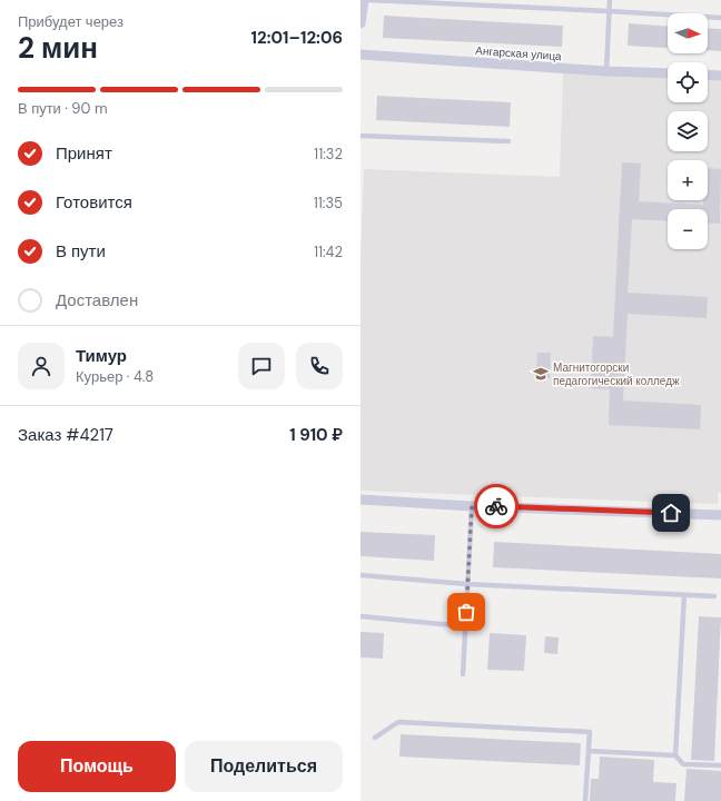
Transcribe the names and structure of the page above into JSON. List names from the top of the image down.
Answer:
{
  "streets": {
    "street": ["Ангарская улица"]
  },
  "places": {
    "school or university": ["Магнитогорски педагогический колледж"]
  },
  "north": "right",
  "page": {
    "heading": ["2 мин", "Прибудет через", "12:01–12:06"],
    "panel": [
      "Тимур",
      "Курьер · 4.8",
      "Заказ #4217",
      "1 910 ₽"
    ],
    "map_buttons": ["+", "−"],
    "bar": "В пути · 90 m",
    "list": [
      ["Принят", "11:32"],
      ["Готовится", "11:35"],
      ["В пути", "11:42"],
      "Доставлен"
    ],
    "buttons": ["Помощь", "Поделиться"]
  }
}
